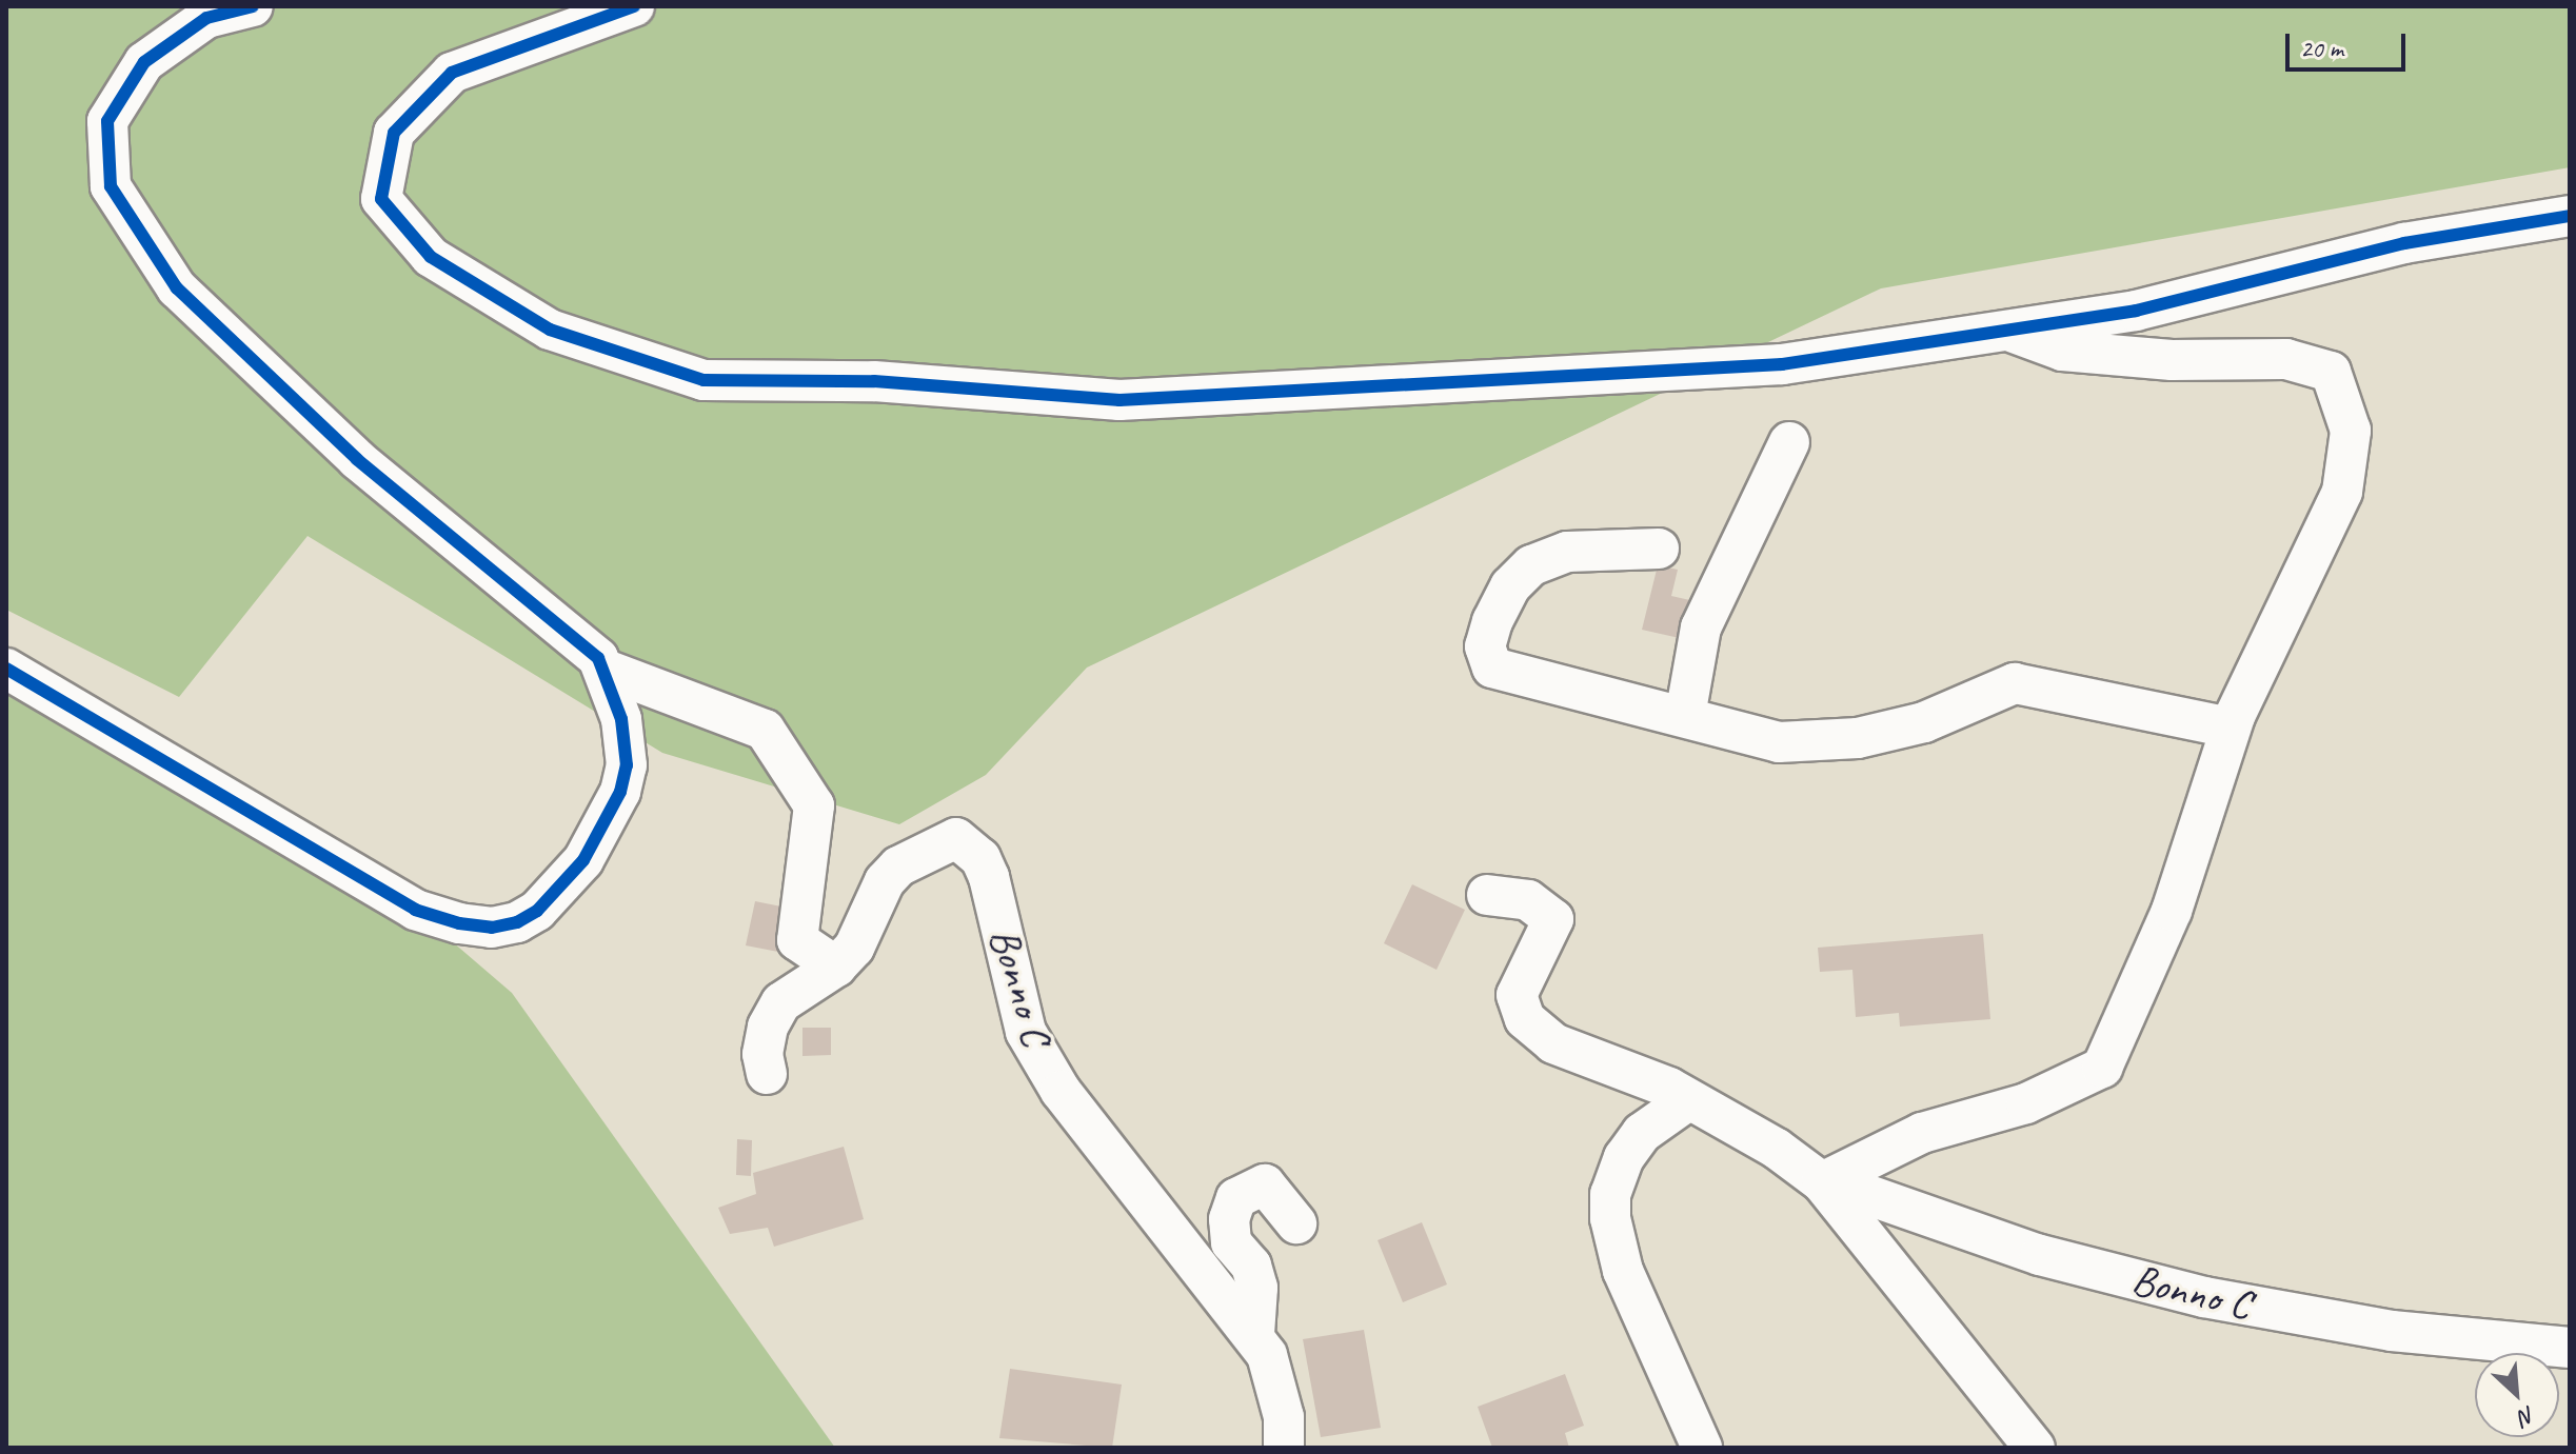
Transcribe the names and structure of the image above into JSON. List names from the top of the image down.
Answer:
{
  "streets": {
    "street": ["Bonno C"]
  },
  "scale_bar": "20 m",
  "north": "bottom right"
}
